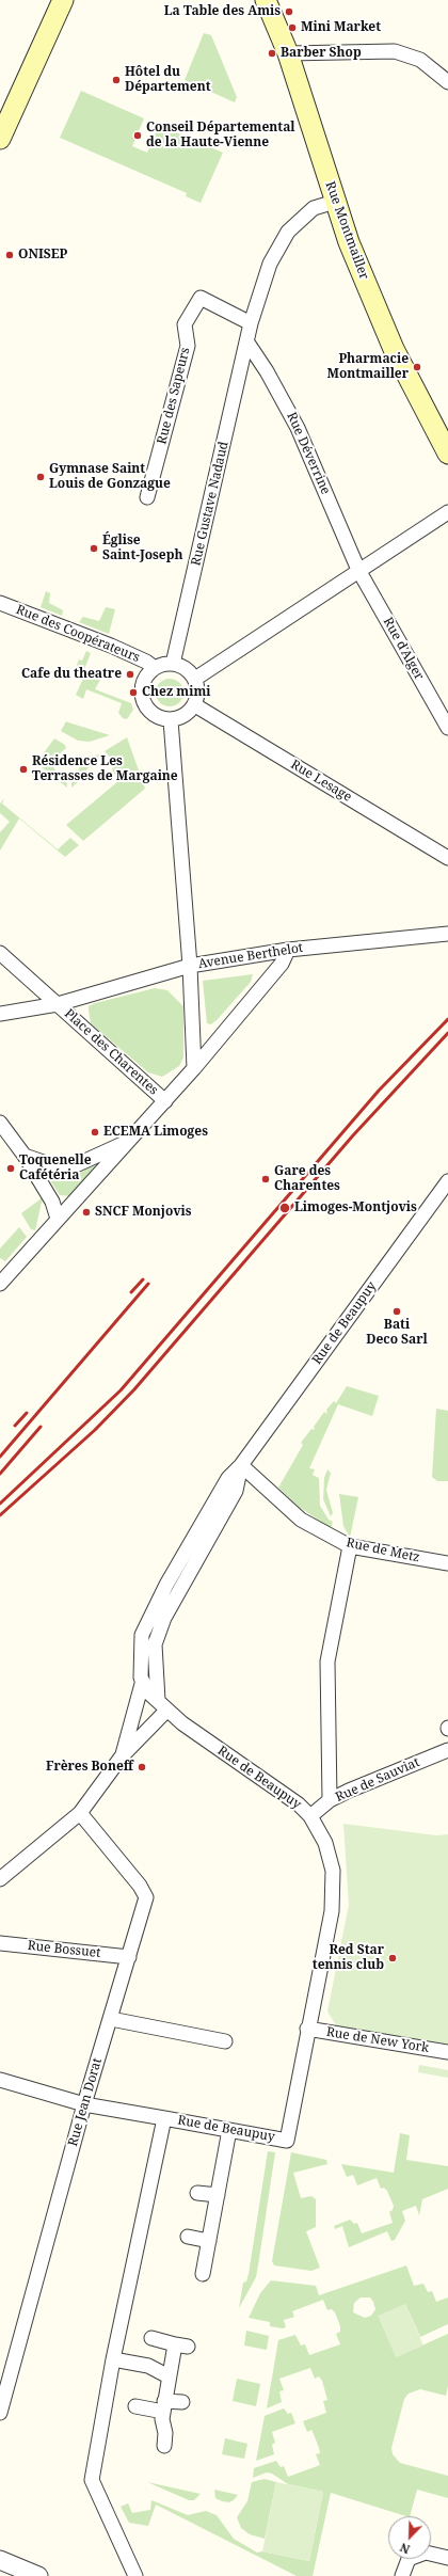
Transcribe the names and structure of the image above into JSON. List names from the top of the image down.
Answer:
{
  "streets": {
    "main road": ["Rue Montmailler"],
    "street": [
      "Rue des Sapeurs",
      "Rue Déverrine",
      "Rue Gustave Nadaud",
      "Rue des Coopérateurs",
      "Rue d'Alger",
      "Rue Lesage",
      "Avenue Berthelot",
      "Place des Charentes",
      "Rue de Beaupuy",
      "Rue de Metz",
      "Rue de Sauviat",
      "Rue Bossuet",
      "Rue de New York",
      "Rue Jean Dorat"
    ]
  },
  "crossings": [
    ["Rue Montmailler", "Rue Gustave Nadaud"],
    ["Rue des Sapeurs", "Rue Gustave Nadaud"],
    ["Rue Déverrine", "Rue Gustave Nadaud"],
    ["Rue Déverrine", "Rue d'Alger"],
    ["Rue Gustave Nadaud", "Rue des Coopérateurs"],
    ["Rue Gustave Nadaud", "Rue Lesage"],
    ["Rue des Coopérateurs", "Rue Lesage"],
    ["Avenue Berthelot", "Place des Charentes"],
    ["Rue de Beaupuy", "Rue de Metz"],
    ["Rue de Beaupuy", "Rue de Sauviat"],
    ["Rue de Beaupuy", "Rue de New York"],
    ["Rue Bossuet", "Rue Jean Dorat"]
  ],
  "places": [
    "La Table des Amis",
    "Mini Market",
    "Barber Shop",
    "Hôtel du Département",
    "Conseil Départemental de la Haute-Vienne",
    "ONISEP",
    "Pharmacie Montmailler",
    "Gymnase Saint Louis de Gonzague",
    "Église Saint-Joseph",
    "Cafe du theatre",
    "Chez mimi",
    "Résidence Les Terrasses de Margaine",
    "ECEMA Limoges",
    "Toquenelle Cafétéria",
    "Gare des Charentes",
    "Limoges-Montjovis",
    "SNCF Monjovis",
    "Bati Deco Sarl",
    "Frères Boneff",
    "Red Star tennis club"
  ],
  "north": "bottom left"
}
